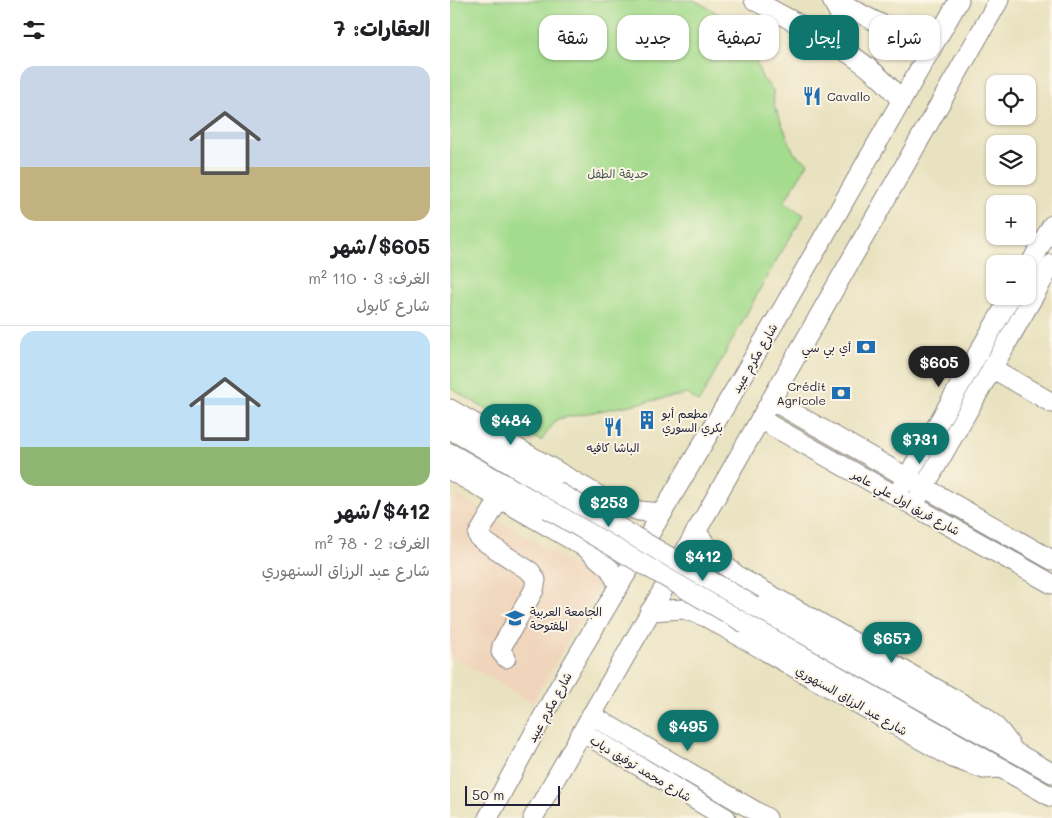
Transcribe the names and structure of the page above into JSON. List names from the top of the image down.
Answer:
{
  "streets": {
    "street": [
      "شارع مكرم عبيد",
      "شارع فريق اول علي عامر",
      "شارع عبد الرزاق السنهوري",
      "شارع محمد توفيق دياب"
    ]
  },
  "parks": ["حديقة الطفل"],
  "places": {
    "restaurant": ["Cavallo", "الباشا كافيه"],
    "bank": ["أي بي سي", "Crédit Agricole"],
    "building": ["مطعم أبو بكري السوري"],
    "school or university": ["الجامعة العربية المفتوحة"]
  },
  "scale_bar": "50 m",
  "page": {
    "heading": "العقارات: 7",
    "chip": [
      "شراء",
      "إيجار",
      "تصفية",
      "جديد",
      "شقة"
    ],
    "list": [
      {
        "name": "$605/شهر",
        "note": "الغرف: 3 · 110 m² · شارع كابول"
      },
      {
        "name": "$412/شهر",
        "note": "الغرف: 2 · 78 m² · شارع عبد الرزاق السنهوري"
      }
    ],
    "map_buttons": ["+", "−"],
    "price": [
      "$605",
      "$484",
      "$731",
      "$253",
      "$412",
      "$657",
      "$495"
    ],
    "scale": "50 m"
  }
}
